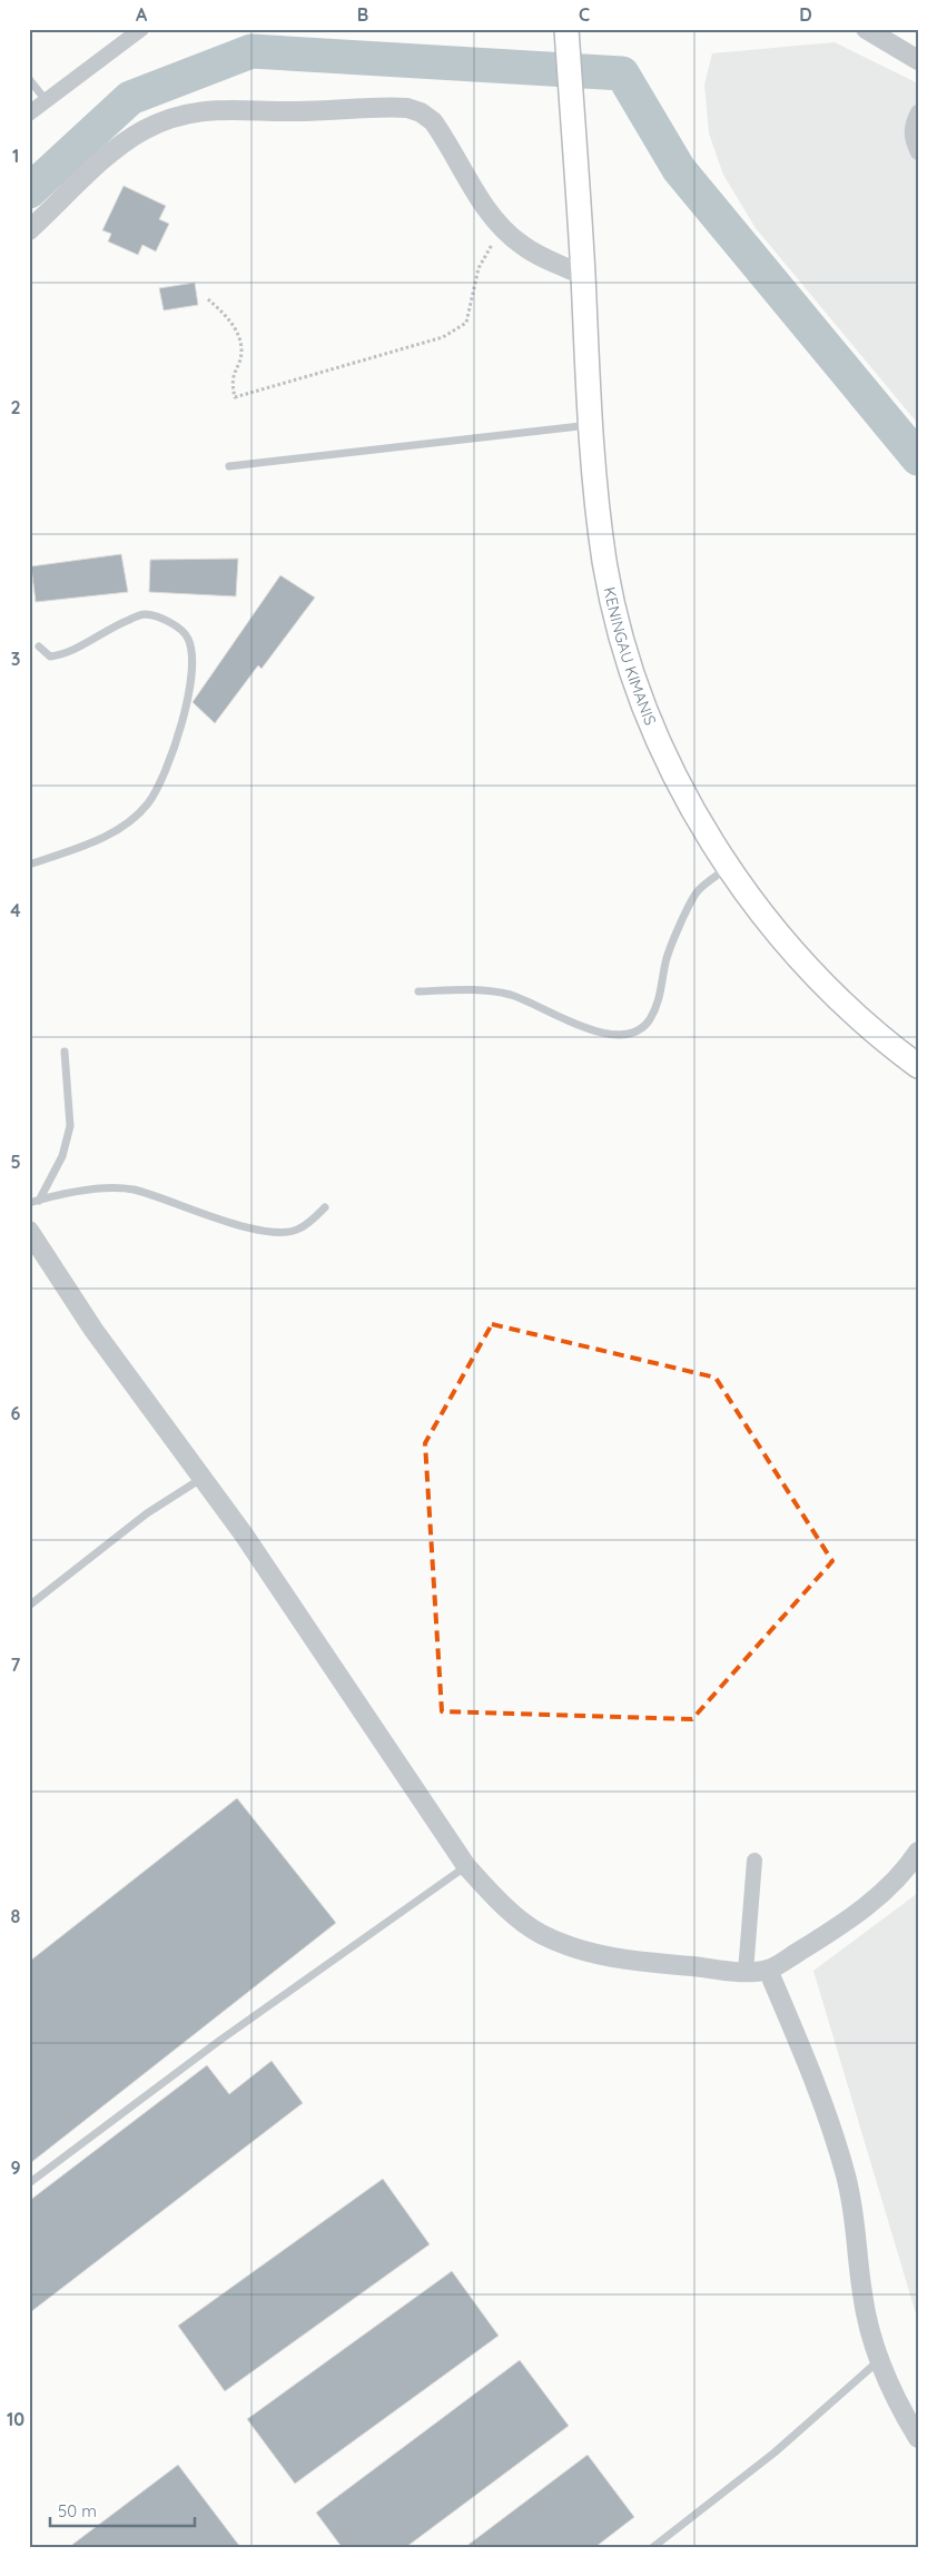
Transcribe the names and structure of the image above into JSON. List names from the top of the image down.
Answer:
{
  "streets": {
    "main road": ["KENINGAU KIMANIS"]
  },
  "scale_bar": "50 m",
  "grid": {
    "columns": [
      "A",
      "B",
      "C",
      "D"
    ],
    "rows": [
      "1",
      "2",
      "3",
      "4",
      "5",
      "6",
      "7",
      "8",
      "9",
      "10"
    ]
  }
}
